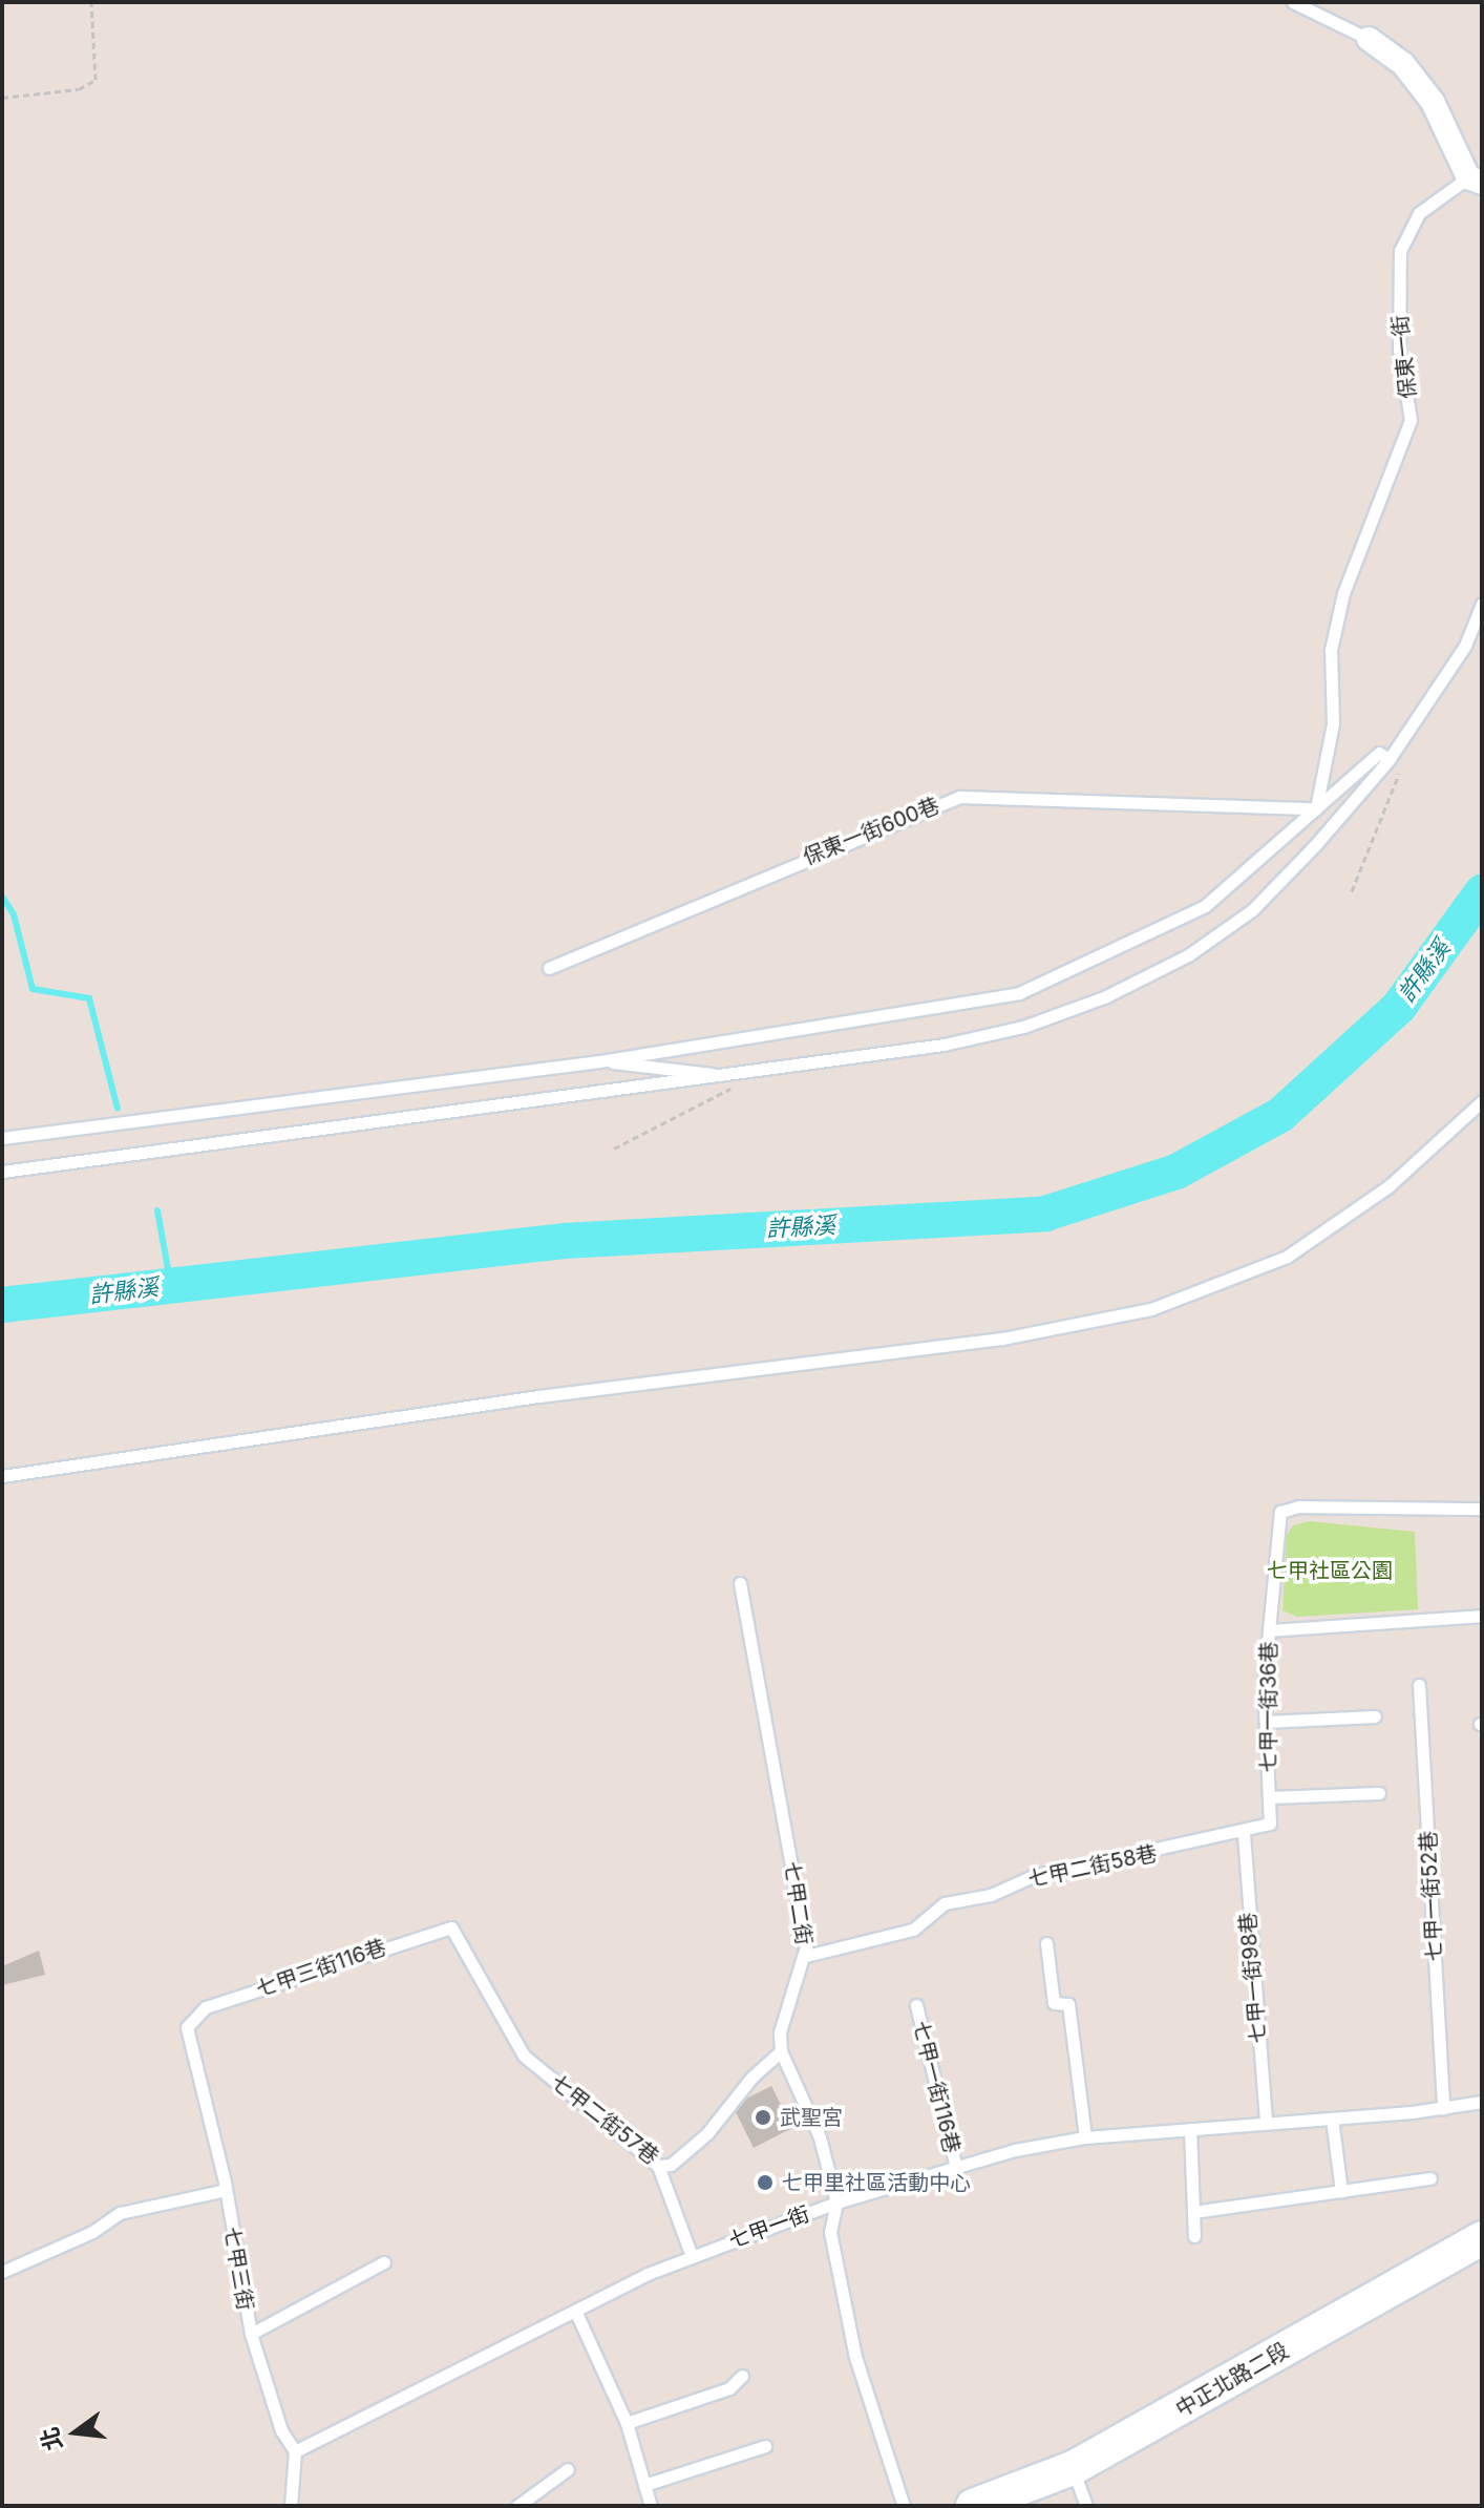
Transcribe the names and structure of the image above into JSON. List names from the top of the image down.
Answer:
{
  "streets": {
    "main road": ["中正北路二段"],
    "street": ["保東一街"],
    "lane": [
      "保東一街600巷",
      "七甲一街36巷",
      "七甲二街58巷",
      "七甲一街52巷",
      "七甲二街",
      "七甲三街116巷",
      "七甲一街98巷",
      "七甲一街116巷",
      "七甲二街57巷",
      "七甲一街",
      "七甲三街"
    ]
  },
  "crossings": [
    ["保東一街", "保東一街600巷"],
    ["七甲一街36巷", "七甲二街58巷"],
    ["七甲一街36巷", "七甲一街98巷"],
    ["七甲二街58巷", "七甲二街"],
    ["七甲二街58巷", "七甲一街98巷"],
    ["七甲一街52巷", "七甲一街"],
    ["七甲二街", "七甲二街57巷"],
    ["七甲三街116巷", "七甲二街57巷"],
    ["七甲三街116巷", "七甲三街"],
    ["七甲一街98巷", "七甲一街"],
    ["七甲一街116巷", "七甲一街"],
    ["七甲一街", "七甲三街"]
  ],
  "water": ["許縣溪"],
  "parks": ["七甲社區公園"],
  "places": ["武聖宮", "七甲里社區活動中心"],
  "north": "left"
}
